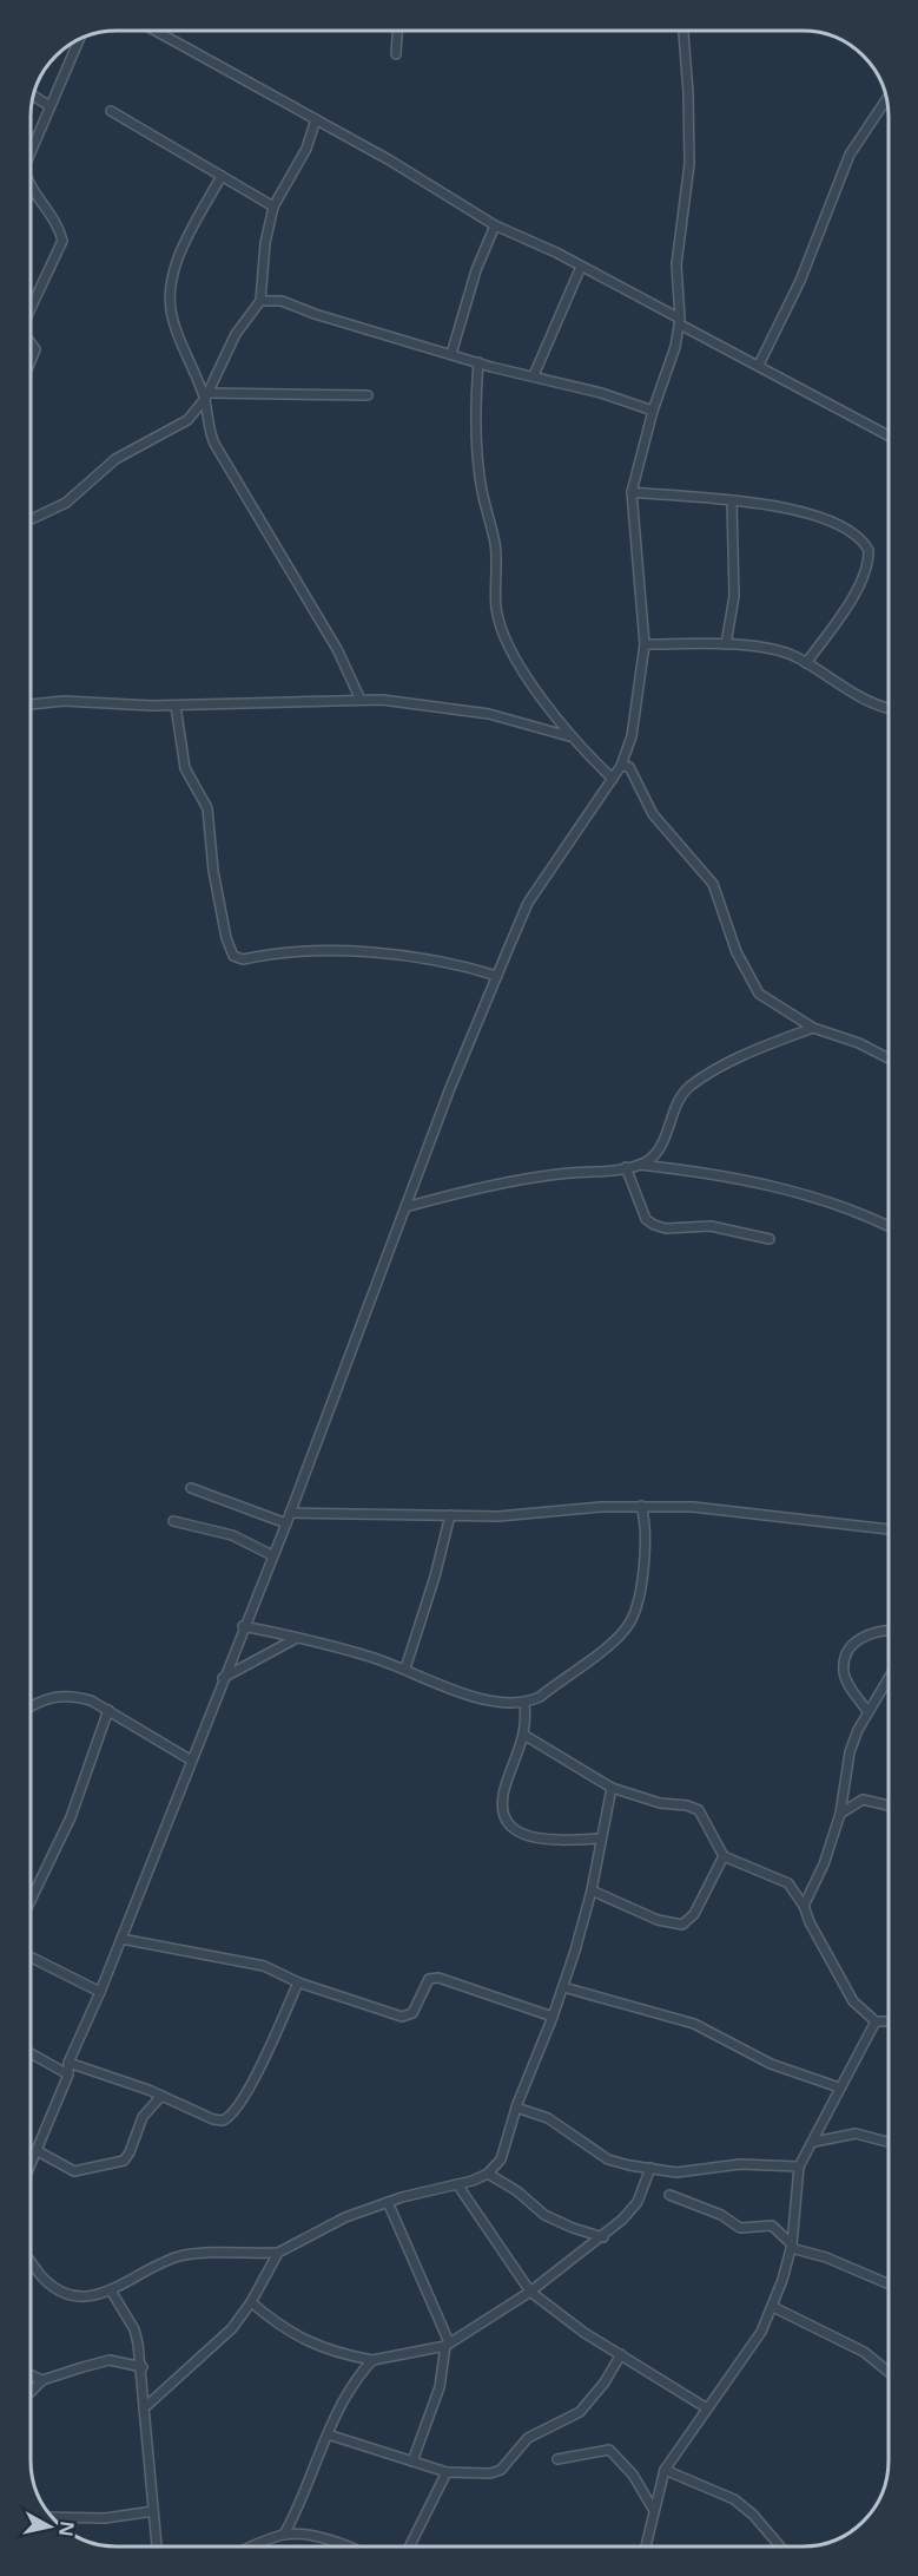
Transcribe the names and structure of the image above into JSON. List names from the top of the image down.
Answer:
{
  "north": "right"
}
